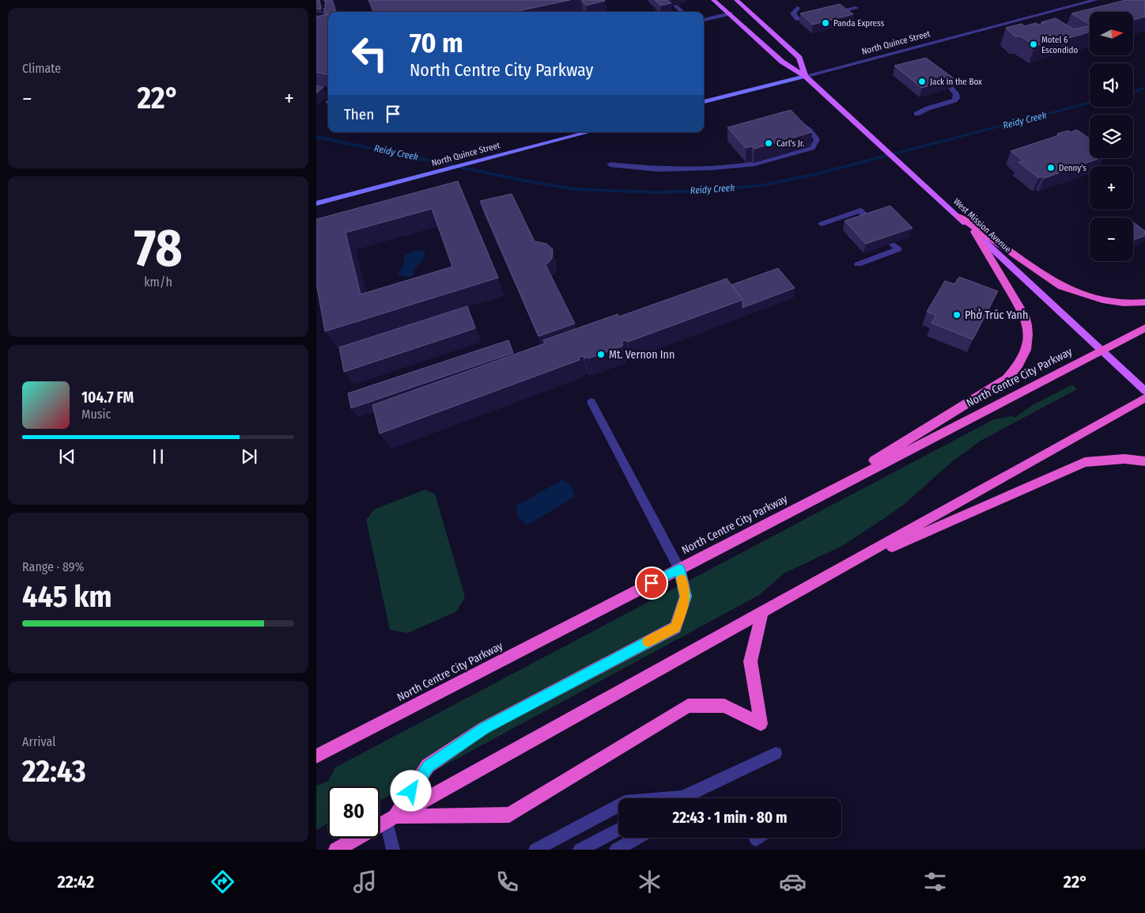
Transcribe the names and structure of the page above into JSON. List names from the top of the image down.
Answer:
{
  "streets": {
    "highway": ["North Centre City Parkway"],
    "main road": ["North Quince Street", "West Mission Avenue"]
  },
  "crossings": [
    ["North Quince Street", "West Mission Avenue"],
    ["West Mission Avenue", "North Centre City Parkway"]
  ],
  "water": ["Reidy Creek"],
  "places": [
    "Panda Express",
    "Motel 6 Escondido",
    "Jack in the Box",
    "Carl's Jr.",
    "Denny's",
    "Phở Trúc Yanh",
    "Mt. Vernon Inn"
  ],
  "north": "right",
  "page": {
    "tile": [
      "Climate",
      ["78", "km/h"],
      ["Range · 89%", "445 km"],
      ["Arrival", "22:43"]
    ],
    "map_buttons": ["+", "−"],
    "turn": ["70 m", "North Centre City Parkway"],
    "heat": ["−", "22°", "+"],
    "then": "Then",
    "song": ["104.7 FM", "Music"],
    "limit": "80",
    "trip": "22:43 · 1 min · 80 m",
    "tabs": ["22:42", "22°"]
  }
}
